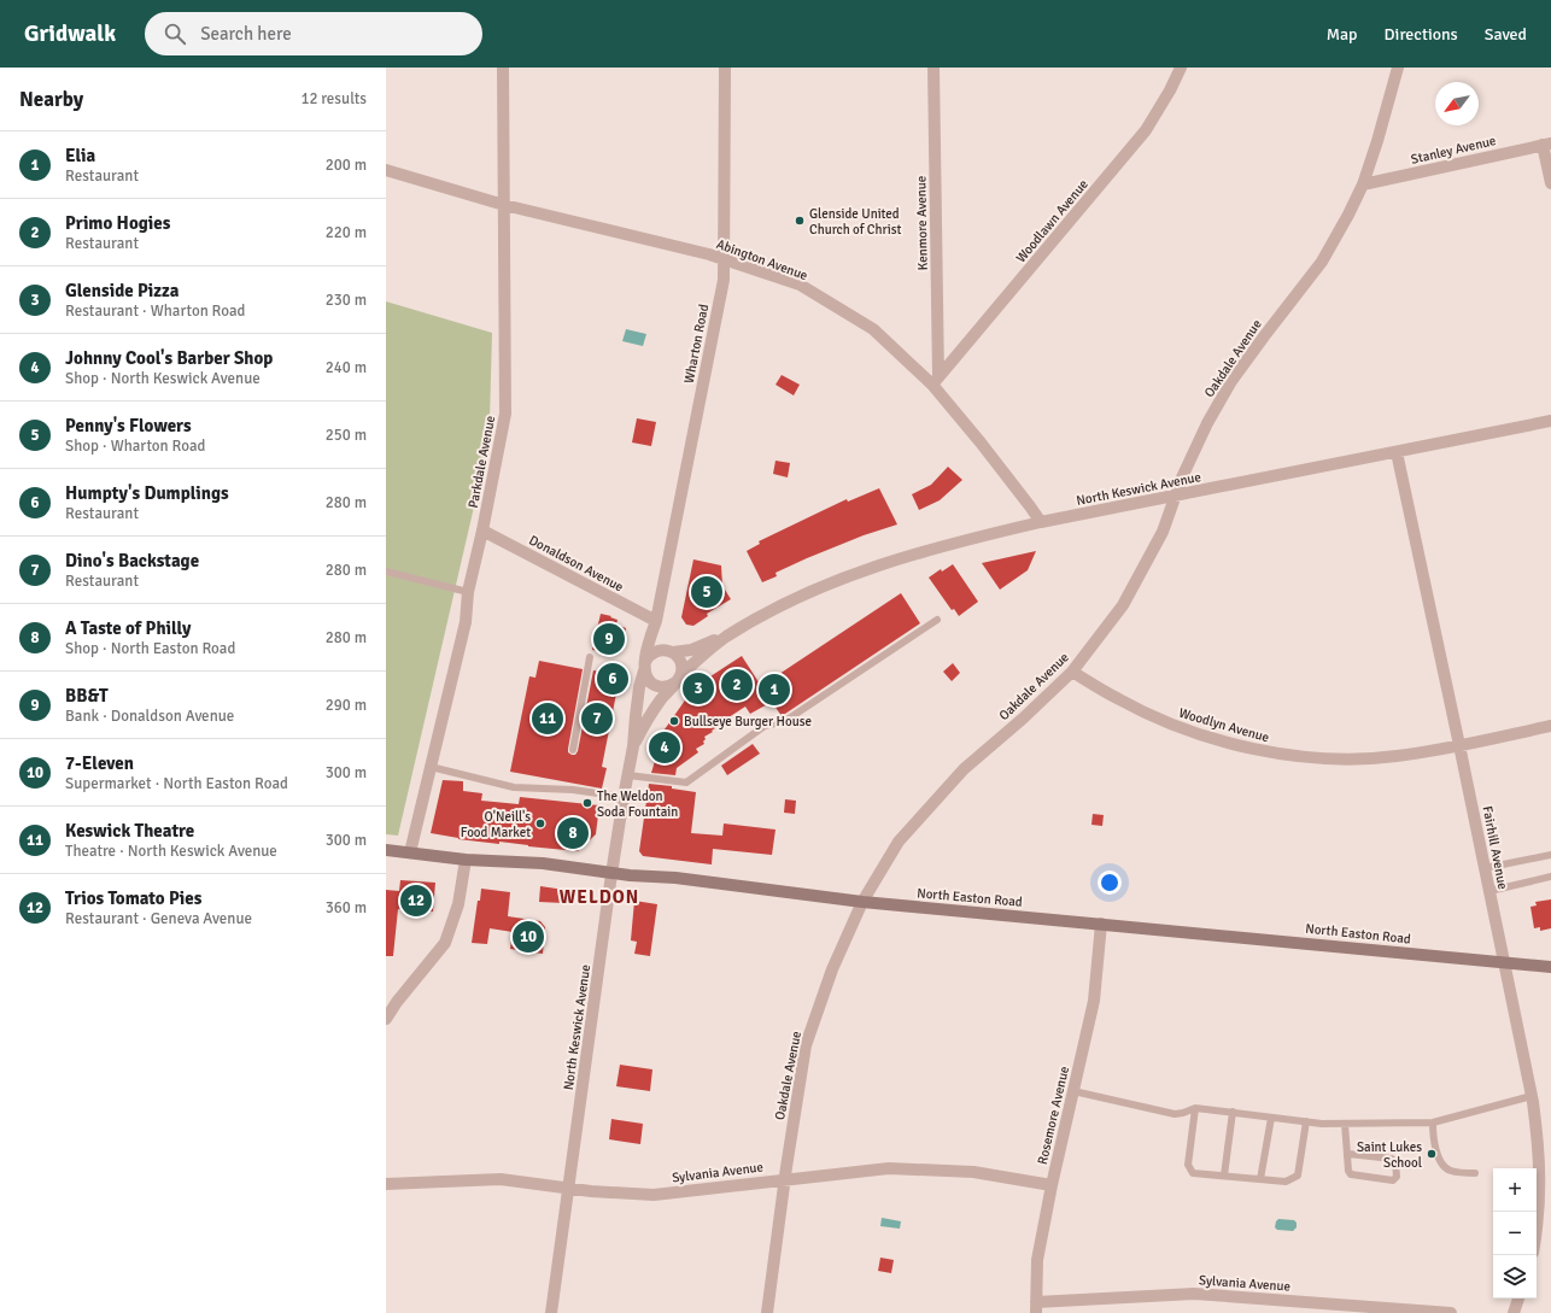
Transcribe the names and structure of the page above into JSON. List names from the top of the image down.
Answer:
{
  "streets": {
    "main road": ["North Easton Road"],
    "street": [
      "Stanley Avenue",
      "Woodlawn Avenue",
      "Kenmore Avenue",
      "Abington Avenue",
      "Wharton Road",
      "Oakdale Avenue",
      "Parkdale Avenue",
      "North Keswick Avenue",
      "Donaldson Avenue",
      "Woodlyn Avenue",
      "Fairhill Avenue",
      "Rosemore Avenue",
      "Sylvania Avenue"
    ]
  },
  "crossings": [
    ["Stanley Avenue", "Oakdale Avenue"],
    ["Woodlawn Avenue", "Kenmore Avenue"],
    ["Woodlawn Avenue", "Abington Avenue"],
    ["Kenmore Avenue", "Abington Avenue"],
    ["Abington Avenue", "Wharton Road"],
    ["Abington Avenue", "Parkdale Avenue"],
    ["Abington Avenue", "North Keswick Avenue"],
    ["Wharton Road", "North Keswick Avenue"],
    ["Wharton Road", "Donaldson Avenue"],
    ["Oakdale Avenue", "North Keswick Avenue"],
    ["Oakdale Avenue", "Woodlyn Avenue"],
    ["Oakdale Avenue", "North Easton Road"],
    ["Oakdale Avenue", "Sylvania Avenue"],
    ["Parkdale Avenue", "Donaldson Avenue"],
    ["Parkdale Avenue", "North Easton Road"],
    ["North Keswick Avenue", "Fairhill Avenue"],
    ["North Keswick Avenue", "North Easton Road"],
    ["North Keswick Avenue", "Sylvania Avenue"],
    ["Woodlyn Avenue", "Fairhill Avenue"],
    ["Fairhill Avenue", "North Easton Road"],
    ["North Easton Road", "Rosemore Avenue"],
    ["Rosemore Avenue", "Sylvania Avenue"]
  ],
  "districts": ["WELDON"],
  "places": [
    "Glenside United Church of Christ",
    "Bullseye Burger House",
    "The Weldon Soda Fountain",
    "O'Neill's Food Market",
    "Saint Lukes School"
  ],
  "north": "bottom left",
  "page": {
    "header": "Gridwalk",
    "search": "Search here",
    "nav": ["Map", "Directions", "Saved"],
    "heading": ["Nearby", "12 results"],
    "list": [
      {
        "mark": "1",
        "name": "Elia",
        "note": "Restaurant",
        "value": "200 m"
      },
      {
        "mark": "2",
        "name": "Primo Hogies",
        "note": "Restaurant",
        "value": "220 m"
      },
      {
        "mark": "3",
        "name": "Glenside Pizza",
        "note": "Restaurant · Wharton Road",
        "value": "230 m"
      },
      {
        "mark": "4",
        "name": "Johnny Cool's Barber Shop",
        "note": "Shop · North Keswick Avenue",
        "value": "240 m"
      },
      {
        "mark": "5",
        "name": "Penny's Flowers",
        "note": "Shop · Wharton Road",
        "value": "250 m"
      },
      {
        "mark": "6",
        "name": "Humpty's Dumplings",
        "note": "Restaurant",
        "value": "280 m"
      },
      {
        "mark": "7",
        "name": "Dino's Backstage",
        "note": "Restaurant",
        "value": "280 m"
      },
      {
        "mark": "8",
        "name": "A Taste of Philly",
        "note": "Shop · North Easton Road",
        "value": "280 m"
      },
      {
        "mark": "9",
        "name": "BB&T",
        "note": "Bank · Donaldson Avenue",
        "value": "290 m"
      },
      {
        "mark": "10",
        "name": "7-Eleven",
        "note": "Supermarket · North Easton Road",
        "value": "300 m"
      },
      {
        "mark": "11",
        "name": "Keswick Theatre",
        "note": "Theatre · North Keswick Avenue",
        "value": "300 m"
      },
      {
        "mark": "12",
        "name": "Trios Tomato Pies",
        "note": "Restaurant · Geneva Avenue",
        "value": "360 m"
      }
    ],
    "pins": [
      "5",
      "9",
      "6",
      "2",
      "3",
      "1",
      "7",
      "11",
      "4",
      "8",
      "12",
      "10"
    ],
    "map_buttons": ["+", "−"]
  }
}
